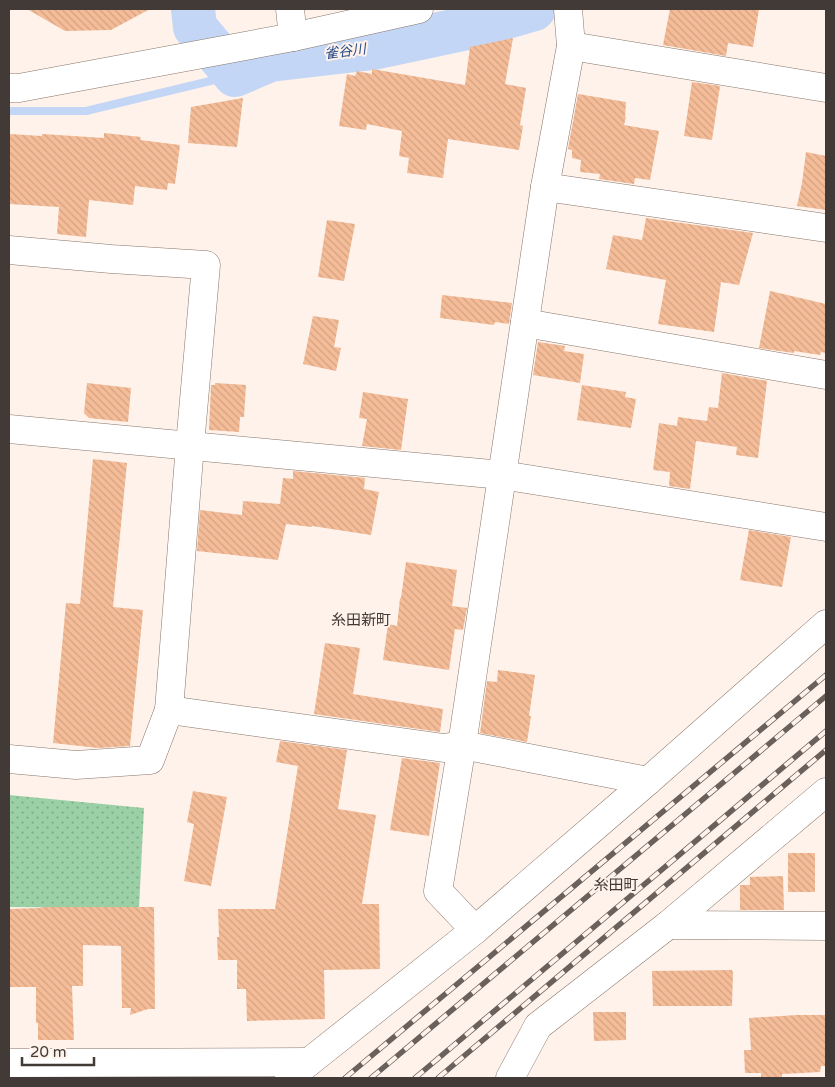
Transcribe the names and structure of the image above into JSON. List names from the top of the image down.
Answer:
{
  "districts": ["糸田新町", "糸田町"],
  "water": ["雀谷川"],
  "scale_bar": "20 m"
}
